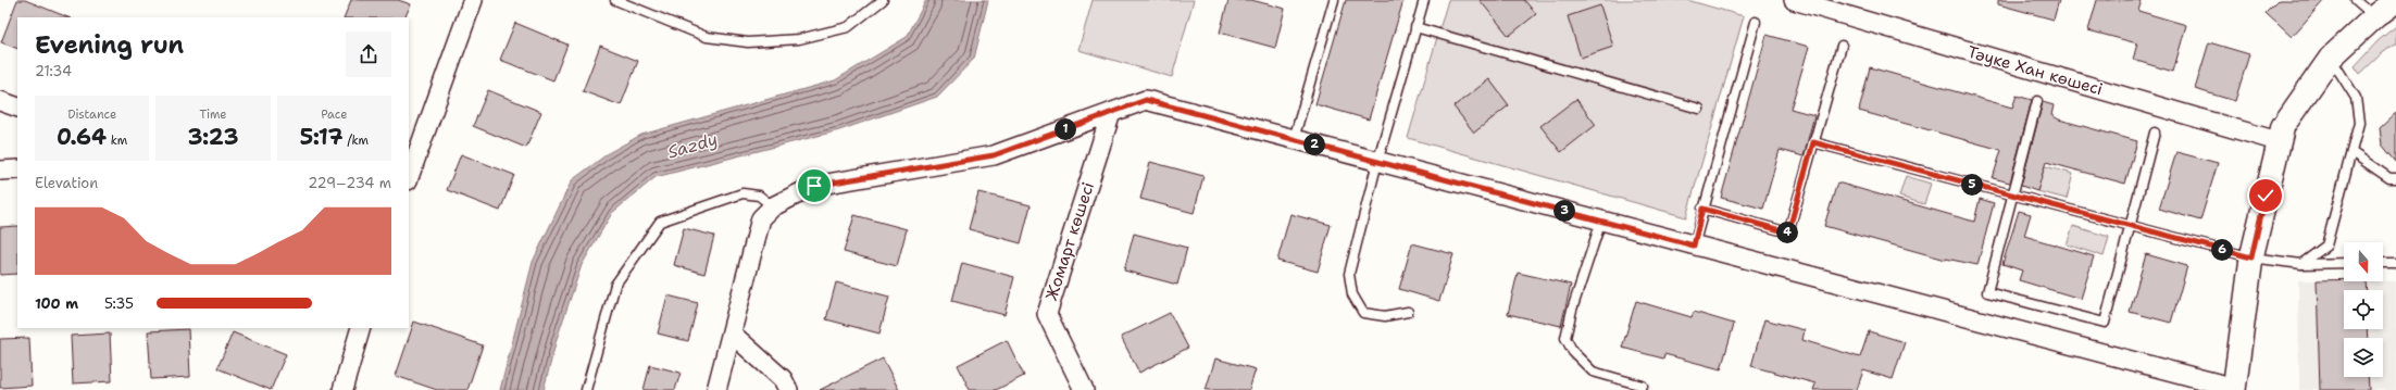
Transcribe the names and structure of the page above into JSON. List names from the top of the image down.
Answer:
{
  "streets": {
    "street": ["Тәуке Хан көшесі", "Жомарт көшесі"]
  },
  "water": ["Sazdy"],
  "north": "bottom",
  "page": {
    "heading": ["Evening run", "21:34"],
    "stats": [
      ["Distance", "0.64 km"],
      ["Time", "3:23"],
      ["Pace", "5:17 /km"]
    ],
    "pins": [
      "1",
      "2",
      "5",
      "3",
      "4",
      "6"
    ],
    "chart": ["Elevation", "229–234 m"],
    "list": [
      {
        "name": "100 m",
        "note": "5:35"
      }
    ]
  }
}
